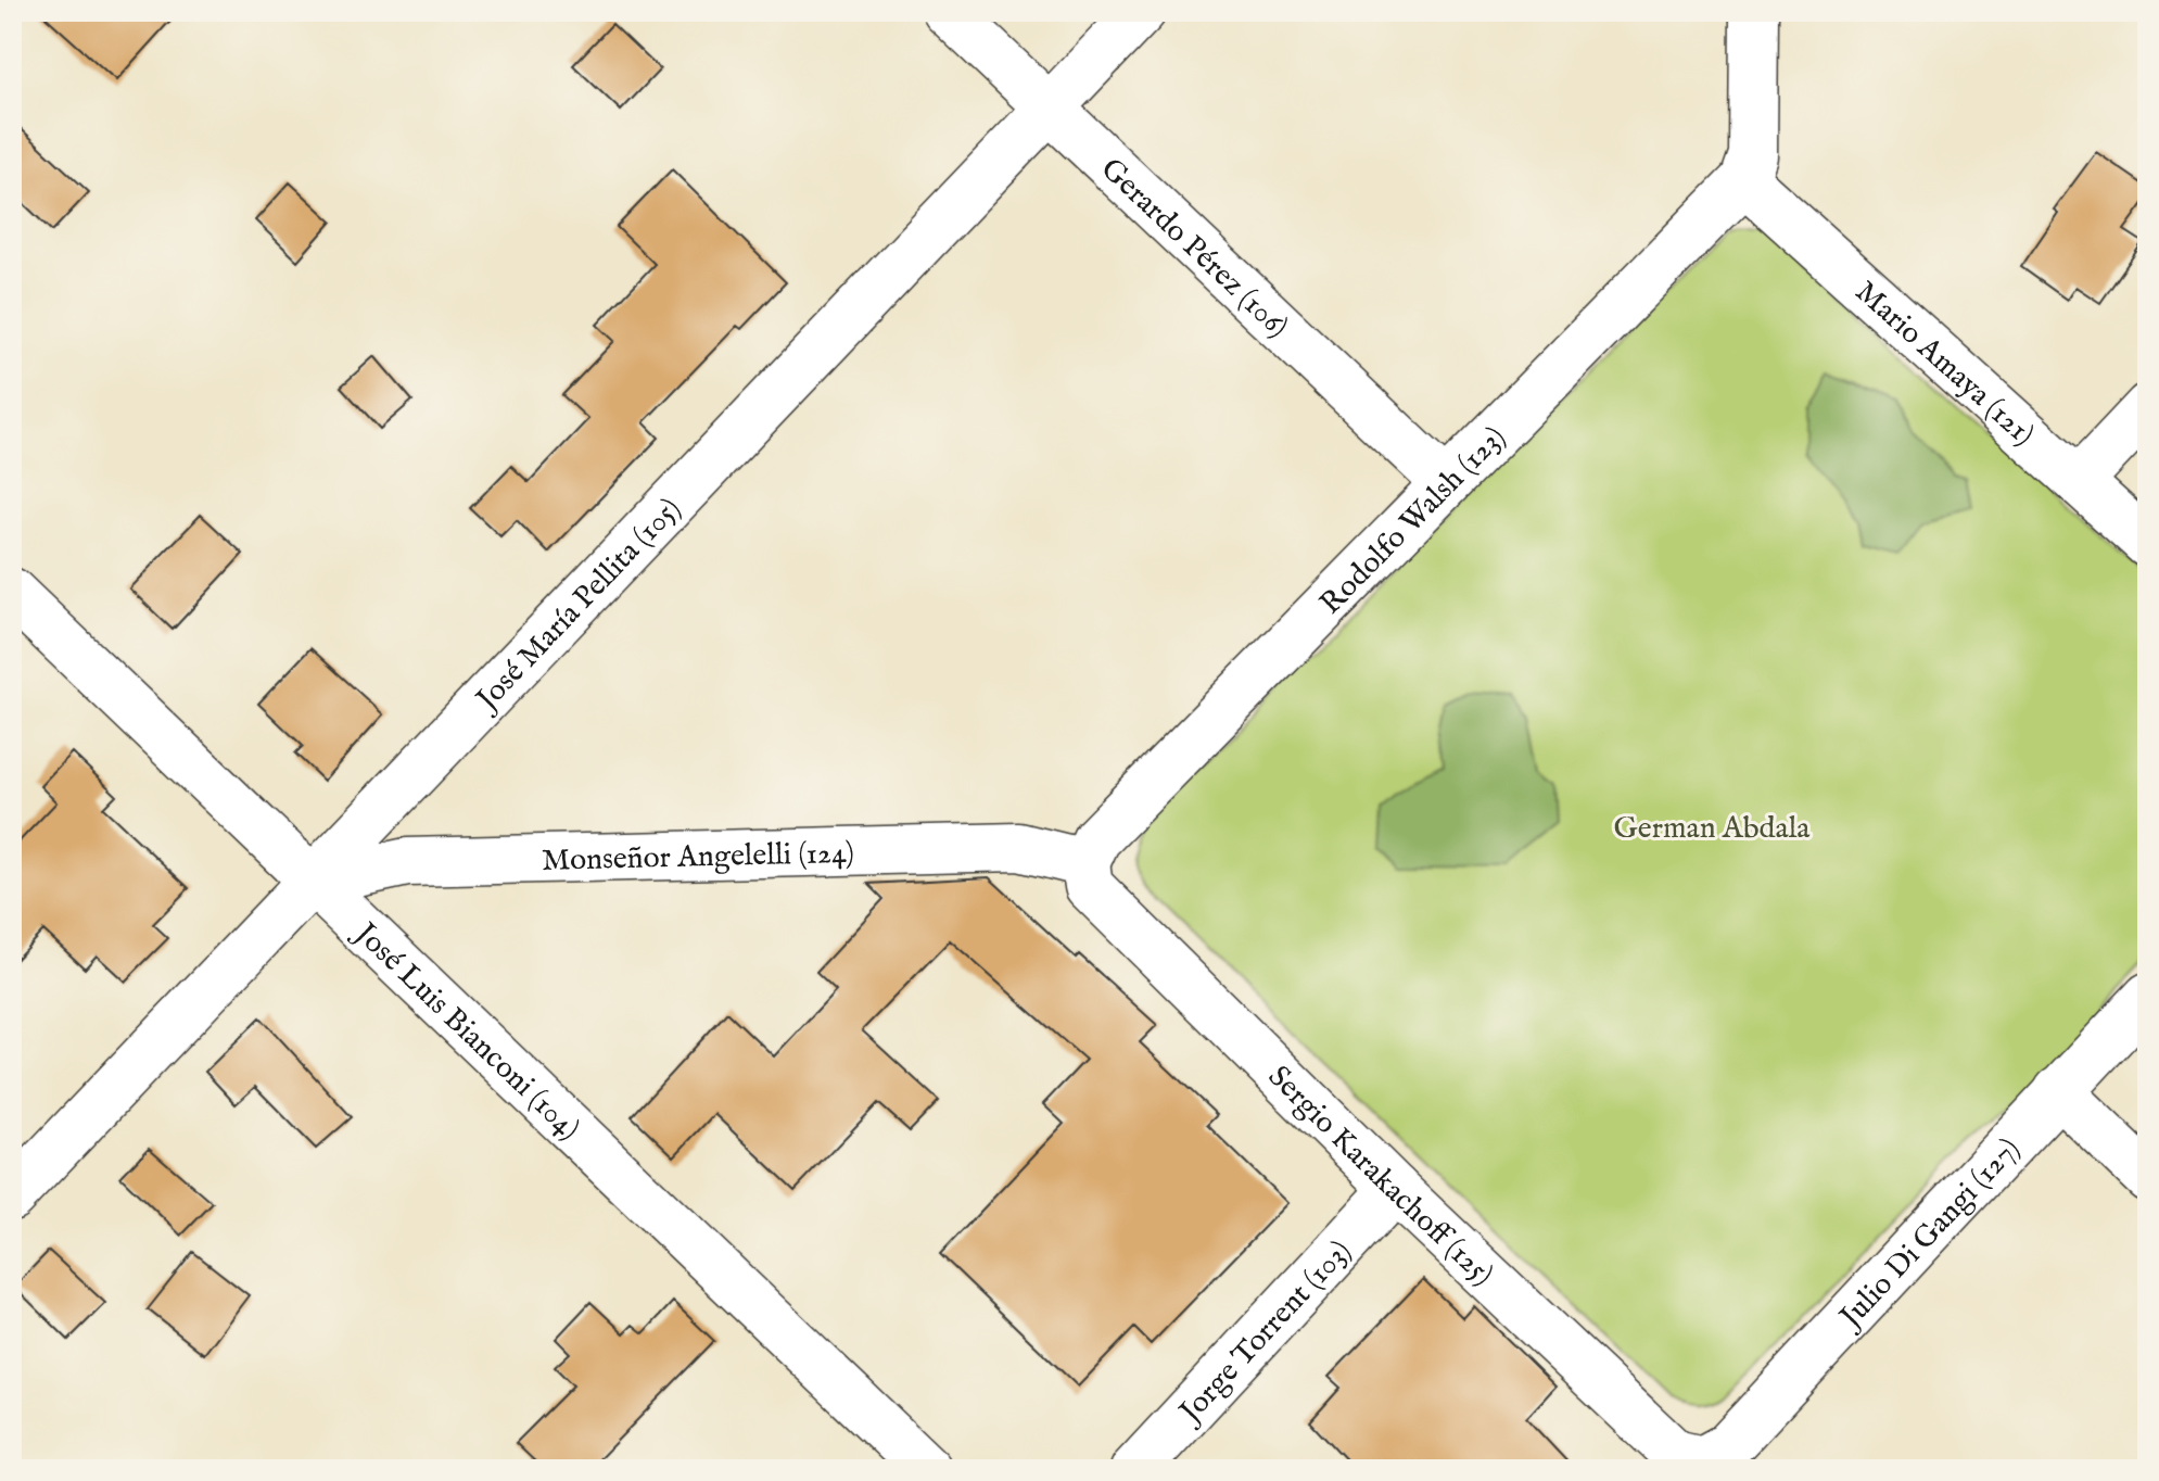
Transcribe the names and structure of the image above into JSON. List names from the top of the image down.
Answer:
{
  "streets": {
    "street": [
      "Gerardo Pérez (106)",
      "Mario Amaya (121)",
      "Rodolfo Walsh (123)",
      "José María Pellita (105)",
      "Monseñor Angelelli (124)",
      "José Luis Bianconi (104)",
      "Sergio Karakachoff (125)",
      "Julio Di Gangi (127)",
      "Jorge Torrent (103)"
    ]
  },
  "crossings": [
    ["Gerardo Pérez (106)", "Rodolfo Walsh (123)"],
    ["Gerardo Pérez (106)", "José María Pellita (105)"],
    ["Mario Amaya (121)", "Rodolfo Walsh (123)"],
    ["Rodolfo Walsh (123)", "Monseñor Angelelli (124)"],
    ["Rodolfo Walsh (123)", "Sergio Karakachoff (125)"],
    ["José María Pellita (105)", "Monseñor Angelelli (124)"],
    ["José María Pellita (105)", "José Luis Bianconi (104)"],
    ["Monseñor Angelelli (124)", "José Luis Bianconi (104)"],
    ["Monseñor Angelelli (124)", "Sergio Karakachoff (125)"],
    ["Sergio Karakachoff (125)", "Julio Di Gangi (127)"],
    ["Sergio Karakachoff (125)", "Jorge Torrent (103)"]
  ],
  "parks": ["German Abdala"]
}
